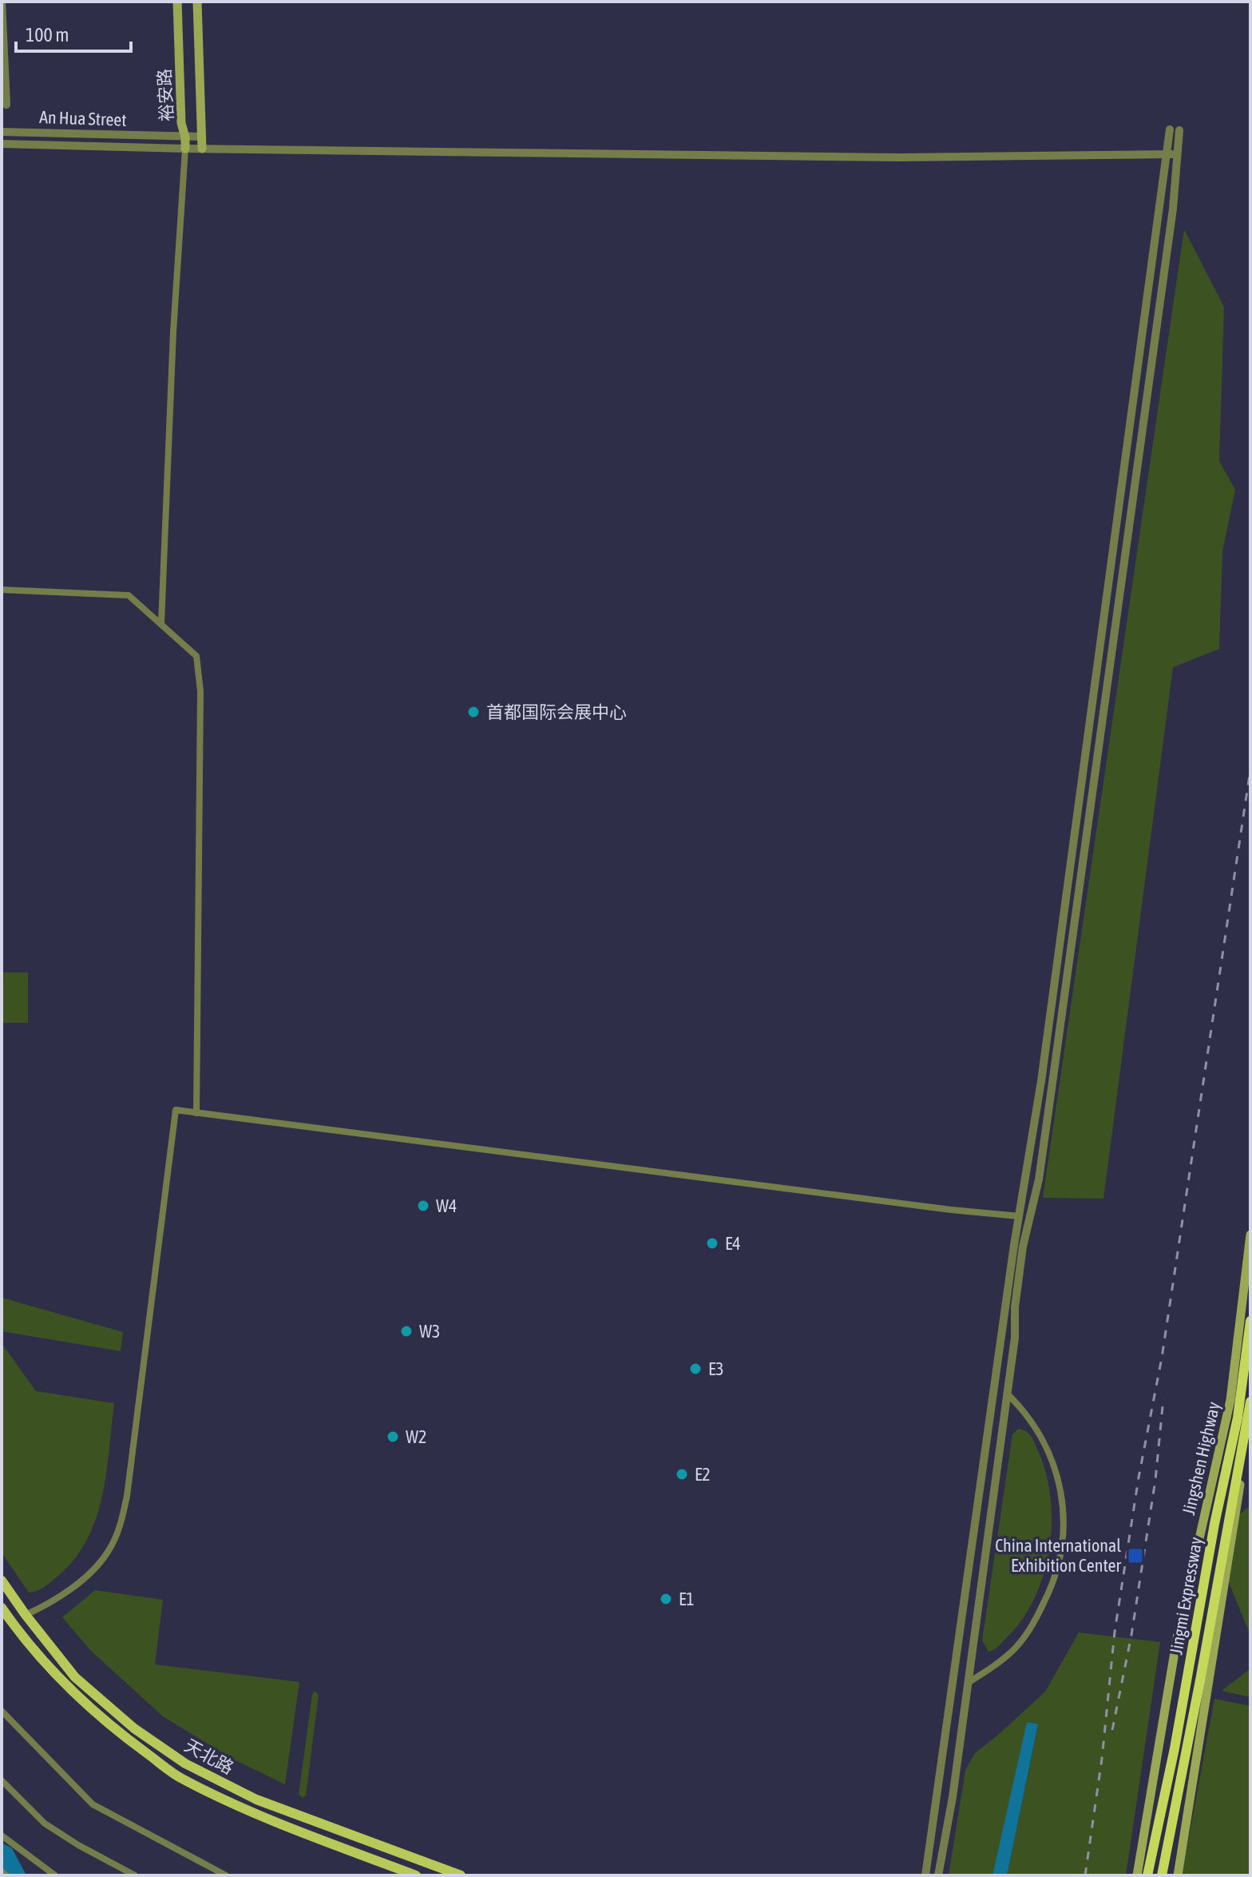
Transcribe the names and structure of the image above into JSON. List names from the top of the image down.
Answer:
{
  "streets": {
    "highway": ["Jingmi Expressway"],
    "main road": ["裕安路", "Jingshen Highway", "天北路"],
    "street": ["An Hua Street"]
  },
  "crossings": [
    ["裕安路", "An Hua Street"]
  ],
  "places": {
    "other": [
      "首都国际会展中心",
      "W4",
      "E4",
      "W3",
      "E3",
      "W2",
      "E2",
      "E1"
    ],
    "transit": ["China International Exhibition Center"]
  },
  "scale_bar": "100 m"
}
